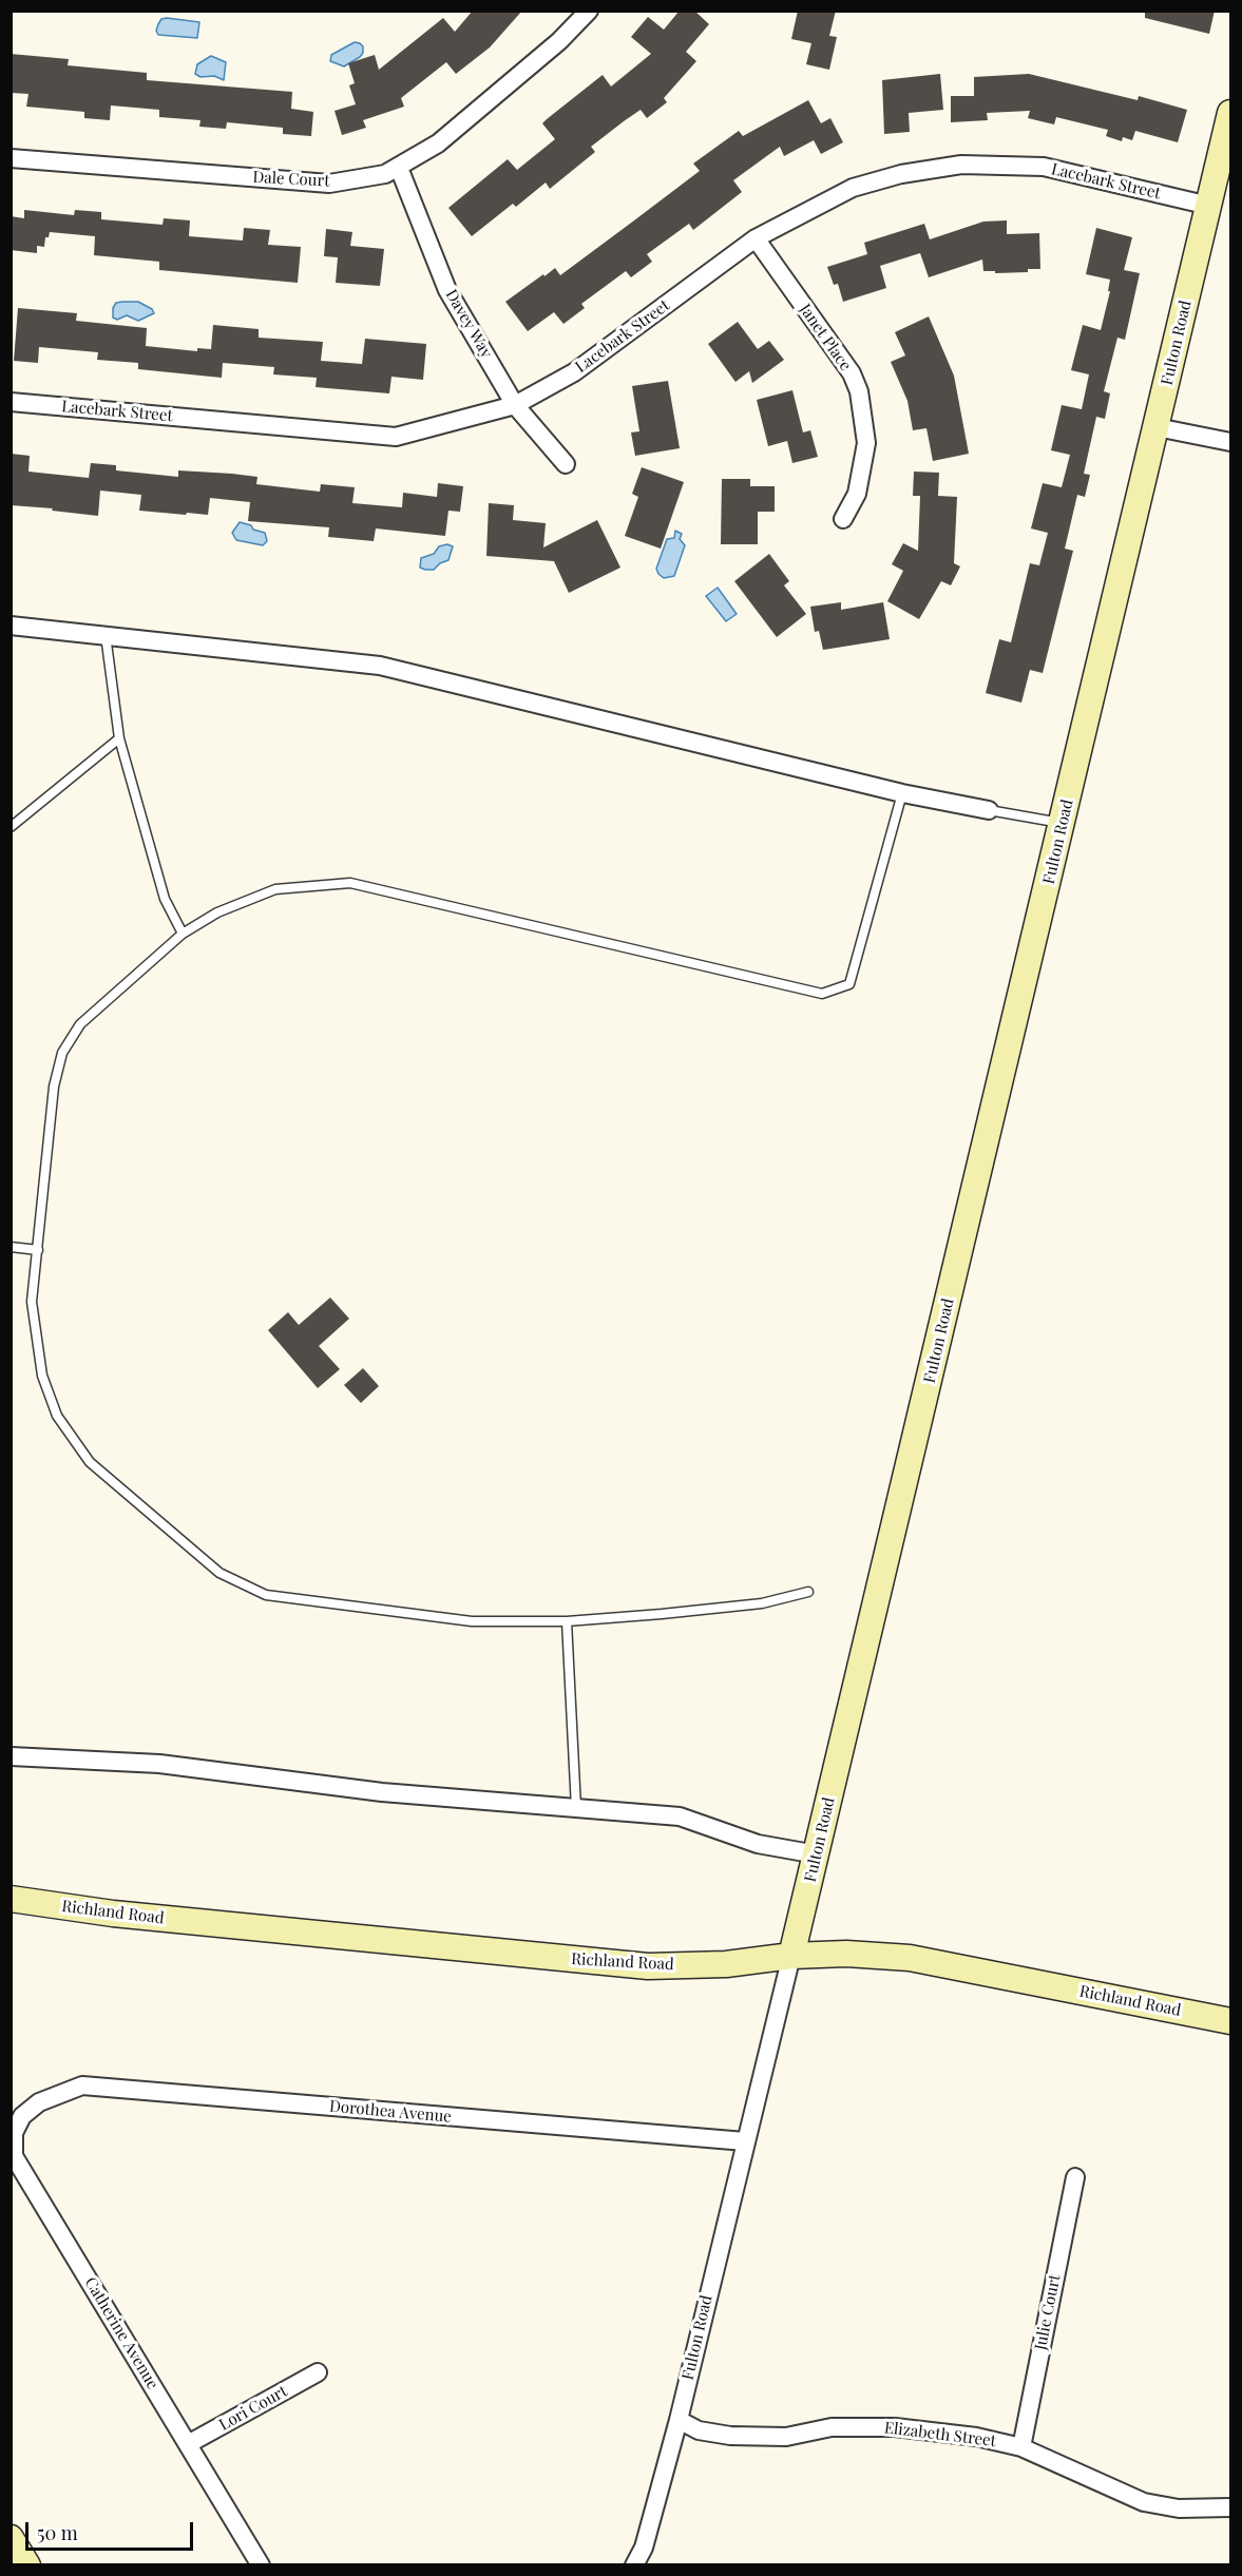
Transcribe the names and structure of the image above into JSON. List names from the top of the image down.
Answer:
{
  "streets": {
    "street": [
      "Dale Court",
      "Lacebark Street",
      "Davey Way",
      "Janet Place",
      "Fulton Road",
      "Richland Road",
      "Dorothea Avenue",
      "Julie Court",
      "Catherine Avenue",
      "Lori Court",
      "Elizabeth Street"
    ]
  },
  "crossings": [
    ["Dale Court", "Davey Way"],
    ["Lacebark Street", "Davey Way"],
    ["Lacebark Street", "Janet Place"],
    ["Lacebark Street", "Fulton Road"],
    ["Fulton Road", "Richland Road"],
    ["Fulton Road", "Dorothea Avenue"],
    ["Fulton Road", "Elizabeth Street"],
    ["Dorothea Avenue", "Catherine Avenue"],
    ["Julie Court", "Elizabeth Street"],
    ["Catherine Avenue", "Lori Court"]
  ],
  "scale_bar": "50 m"
}
